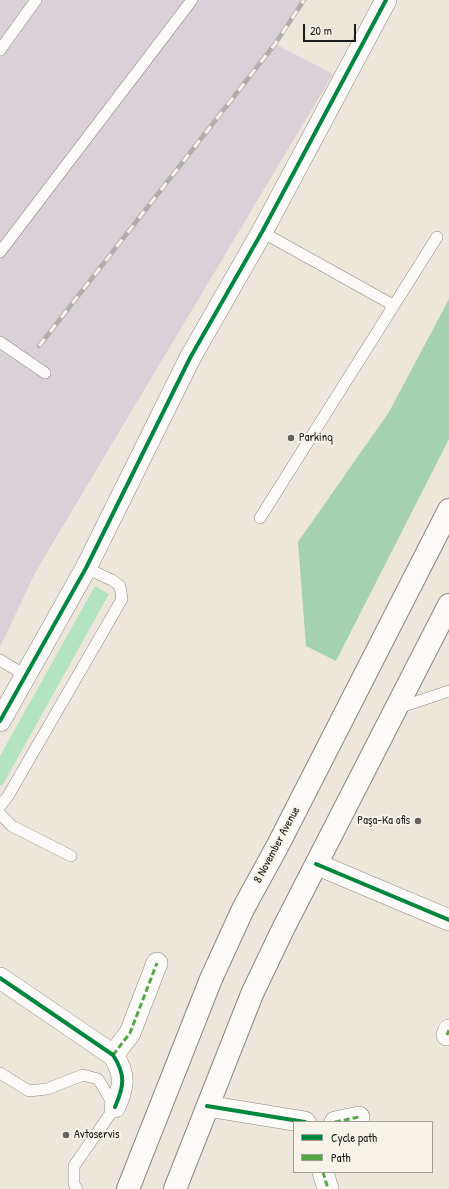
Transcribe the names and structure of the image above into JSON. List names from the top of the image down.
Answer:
{
  "streets": {
    "highway": ["8 November Avenue"]
  },
  "places": ["Parkinq", "Paşa-Ka ofis", "Avtoservis"],
  "legend": ["Cycle path", "Path"],
  "scale_bar": "20 m"
}
